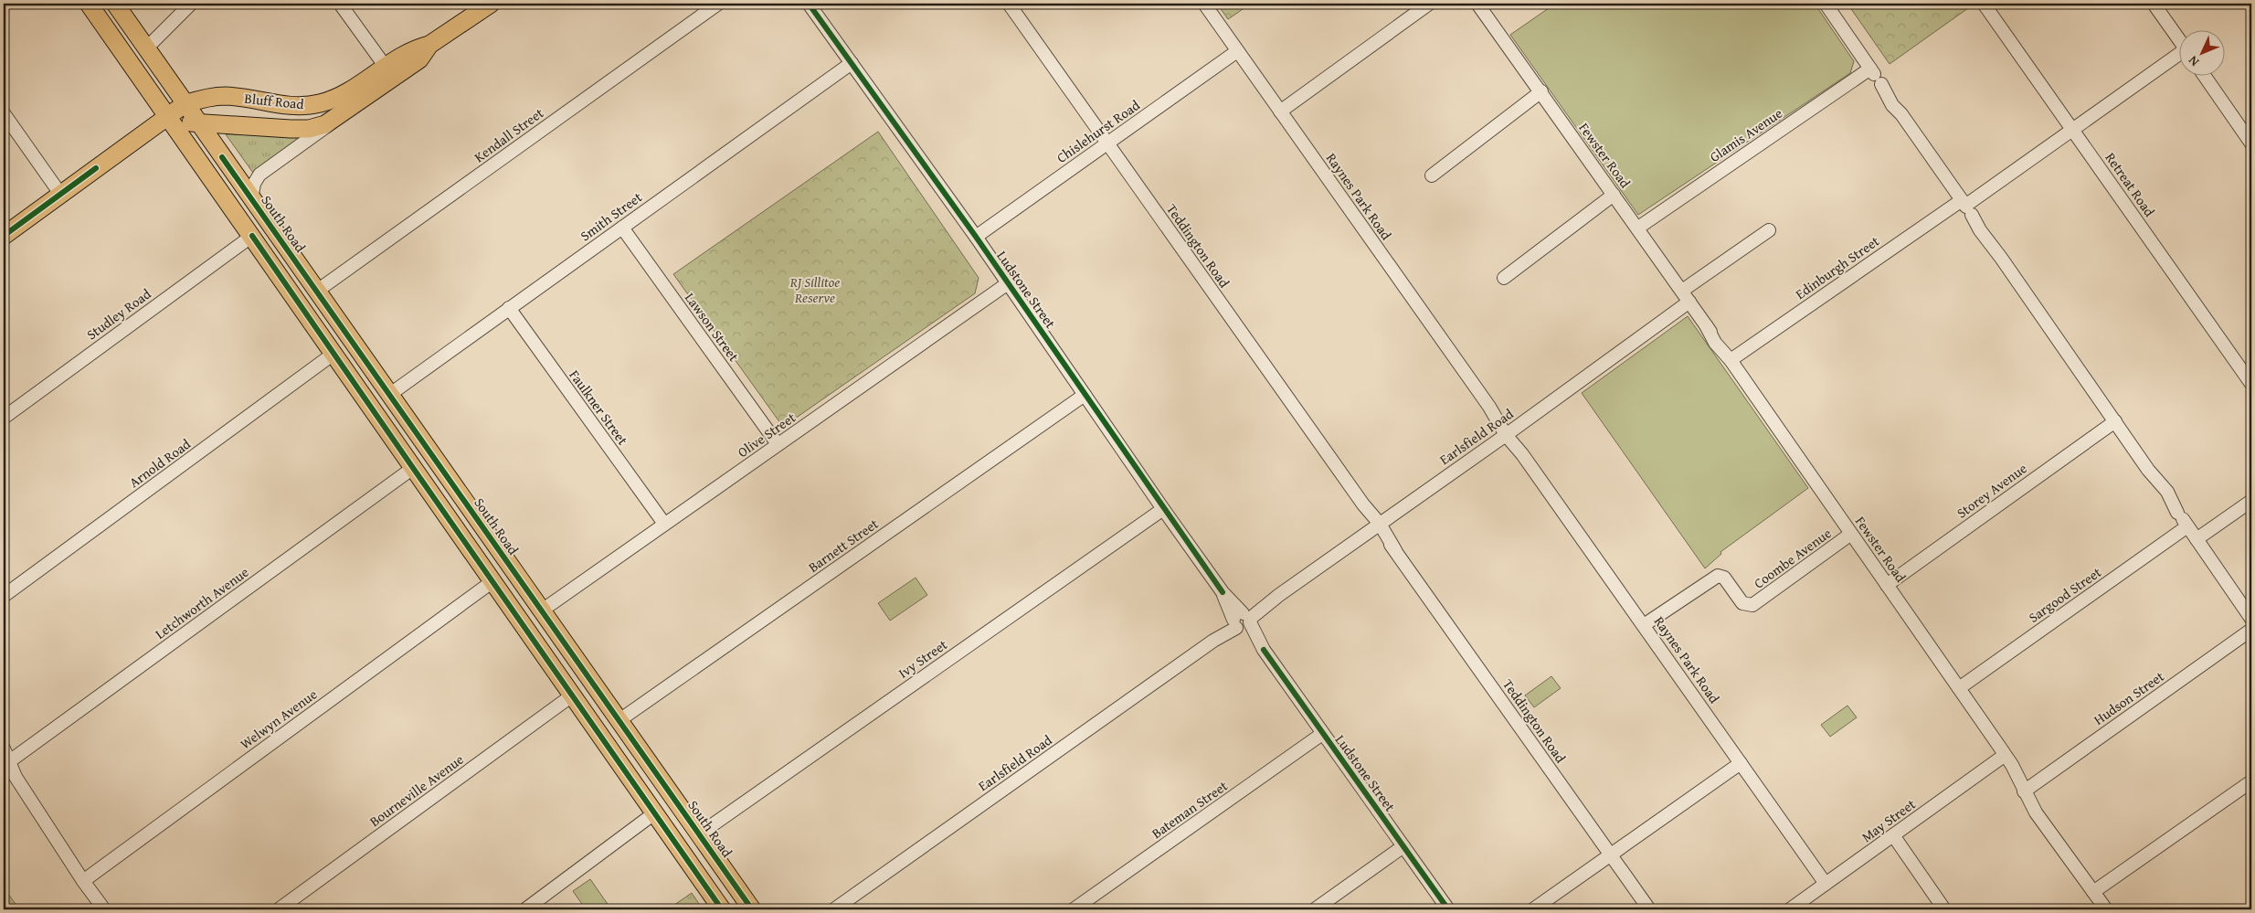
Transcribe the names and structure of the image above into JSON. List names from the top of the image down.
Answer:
{
  "streets": {
    "main road": ["Bluff Road", "South Road"],
    "street": [
      "Chislehurst Road",
      "Kendall Street",
      "Glamis Avenue",
      "Fewster Road",
      "Retreat Road",
      "Raynes Park Road",
      "Smith Street",
      "Teddington Road",
      "Edinburgh Street",
      "Ludstone Street",
      "Studley Road",
      "Lawson Street",
      "Faulkner Street",
      "Olive Street",
      "Earlsfield Road",
      "Arnold Road",
      "Storey Avenue",
      "Barnett Street",
      "Coombe Avenue",
      "Sargood Street",
      "Letchworth Avenue",
      "Ivy Street",
      "Hudson Street",
      "Welwyn Avenue",
      "Bourneville Avenue",
      "Bateman Street",
      "May Street"
    ]
  },
  "crossings": [
    ["Bluff Road", "South Road"],
    ["Chislehurst Road", "Raynes Park Road"],
    ["Chislehurst Road", "Teddington Road"],
    ["Chislehurst Road", "Ludstone Street"],
    ["Kendall Street", "South Road"],
    ["Glamis Avenue", "Fewster Road"],
    ["Fewster Road", "Edinburgh Street"],
    ["Fewster Road", "Earlsfield Road"],
    ["Fewster Road", "Storey Avenue"],
    ["Fewster Road", "Coombe Avenue"],
    ["Fewster Road", "Sargood Street"],
    ["Fewster Road", "Hudson Street"],
    ["Fewster Road", "May Street"],
    ["Retreat Road", "Edinburgh Street"],
    ["Raynes Park Road", "Earlsfield Road"],
    ["Raynes Park Road", "Coombe Avenue"],
    ["Raynes Park Road", "May Street"],
    ["Smith Street", "South Road"],
    ["Smith Street", "Ludstone Street"],
    ["Smith Street", "Lawson Street"],
    ["Smith Street", "Faulkner Street"],
    ["South Road", "Olive Street"],
    ["South Road", "Barnett Street"],
    ["South Road", "Ivy Street"],
    ["Teddington Road", "Earlsfield Road"],
    ["Ludstone Street", "Olive Street"],
    ["Ludstone Street", "Earlsfield Road"],
    ["Ludstone Street", "Barnett Street"],
    ["Ludstone Street", "Ivy Street"],
    ["Ludstone Street", "Bateman Street"],
    ["Lawson Street", "Olive Street"],
    ["Faulkner Street", "Olive Street"]
  ],
  "parks": ["RJ Sillitoe Reserve"],
  "north": "bottom left"
}
